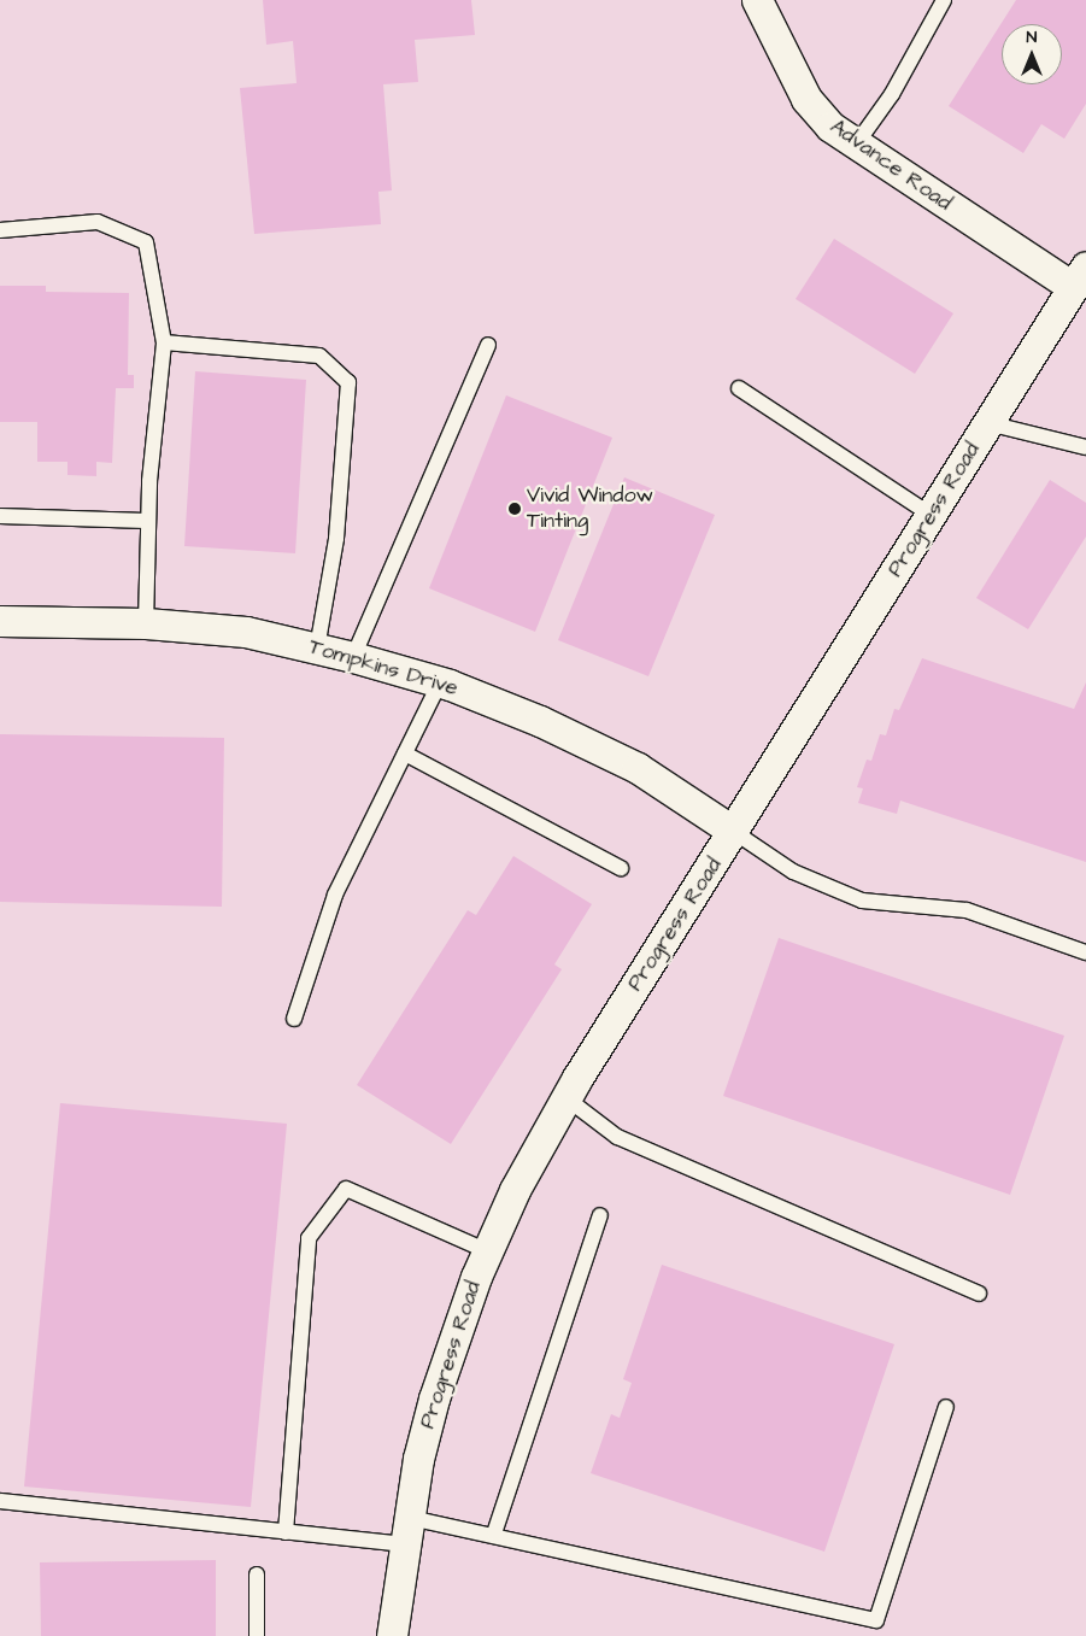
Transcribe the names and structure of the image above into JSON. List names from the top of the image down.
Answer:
{
  "streets": {
    "street": ["Advance Road", "Progress Road", "Tompkins Drive"]
  },
  "crossings": [
    ["Advance Road", "Progress Road"],
    ["Progress Road", "Tompkins Drive"]
  ],
  "places": ["Vivid Window Tinting"],
  "north": "top"
}
